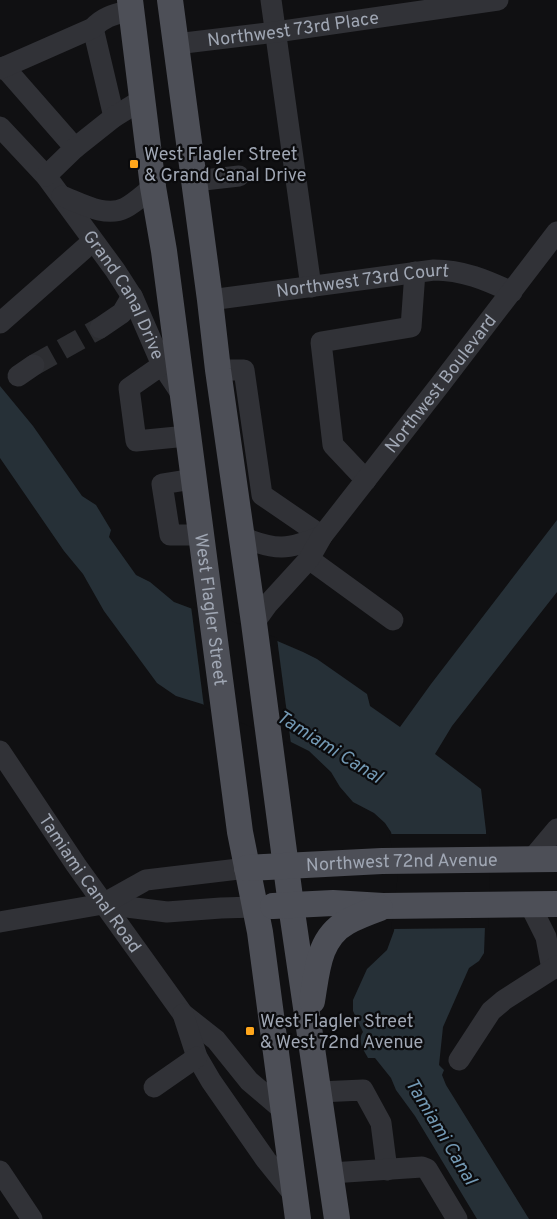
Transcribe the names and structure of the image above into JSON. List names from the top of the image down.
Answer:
{
  "streets": {
    "main road": ["West Flagler Street", "Northwest 72nd Avenue"],
    "street": [
      "Northwest 73rd Place",
      "Northwest 73rd Court",
      "Grand Canal Drive",
      "Northwest Boulevard",
      "Tamiami Canal Road"
    ]
  },
  "crossings": [
    ["Northwest 73rd Court", "Northwest Boulevard"],
    ["Grand Canal Drive", "West Flagler Street"],
    ["West Flagler Street", "Northwest 72nd Avenue"],
    ["West Flagler Street", "Tamiami Canal Road"]
  ],
  "water": ["Tamiami Canal"],
  "places": {
    "transit": ["West Flagler Street & Grand Canal Drive", "West Flagler Street & West 72nd Avenue"]
  }
}
